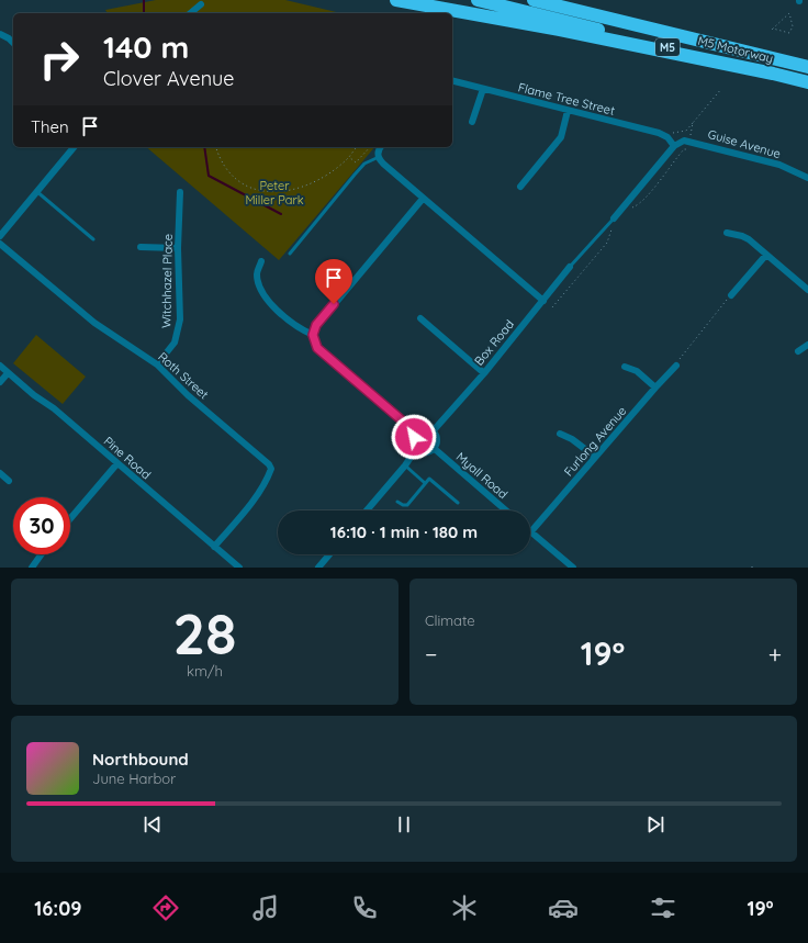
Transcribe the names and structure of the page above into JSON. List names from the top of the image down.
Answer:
{
  "streets": {
    "highway": ["M5", "M5 Motorway"],
    "street": [
      "Flame Tree Street",
      "Guise Avenue",
      "Witchhazel Place",
      "Box Road",
      "Roth Street",
      "Furlong Avenue",
      "Pine Road",
      "Myall Road"
    ]
  },
  "crossings": [
    ["Flame Tree Street", "Guise Avenue"],
    ["Witchhazel Place", "Roth Street"],
    ["Box Road", "Myall Road"],
    ["Roth Street", "Pine Road"]
  ],
  "parks": ["Peter Miller Park"],
  "page": {
    "turn": ["140 m", "Clover Avenue"],
    "then": "Then",
    "limit": "30",
    "trip": "16:10 · 1 min · 180 m",
    "tile": [
      ["28", "km/h"],
      "Climate"
    ],
    "heat": ["−", "19°", "+"],
    "song": ["Northbound", "June Harbor"],
    "tabs": ["16:09", "19°"]
  }
}
